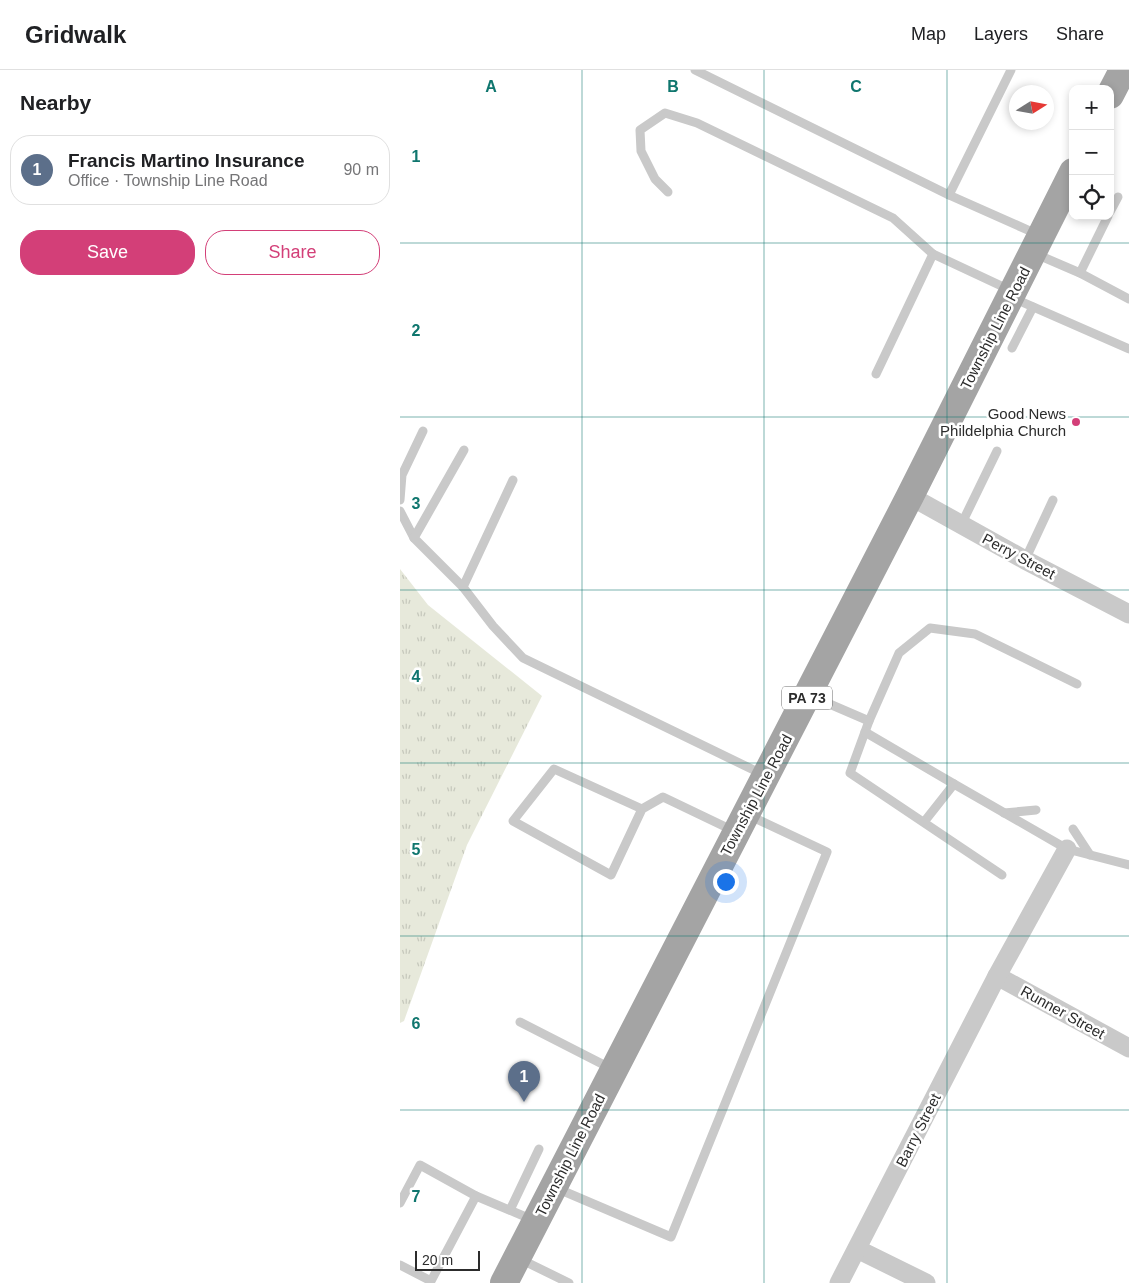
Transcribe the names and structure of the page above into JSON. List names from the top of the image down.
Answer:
{
  "streets": {
    "main road": ["Township Line Road", "PA 73"],
    "street": ["Perry Street", "Runner Street", "Barry Street"]
  },
  "crossings": [
    ["Township Line Road", "Perry Street"],
    ["Runner Street", "Barry Street"]
  ],
  "places": ["Good News Phildelphia Church"],
  "scale_bar": "20 m",
  "north": "right",
  "page": {
    "header": "Gridwalk",
    "nav": ["Map", "Layers", "Share"],
    "heading": "Nearby",
    "map_buttons": ["+", "−"],
    "list": [
      {
        "mark": "1",
        "name": "Francis Martino Insurance",
        "note": "Office · Township Line Road",
        "value": "90 m"
      }
    ],
    "buttons": ["Save", "Share"],
    "pins": "1",
    "scale": "20 m"
  },
  "grid": {
    "columns": ["A", "B", "C"],
    "rows": [
      "1",
      "2",
      "3",
      "4",
      "5",
      "6",
      "7"
    ]
  }
}
